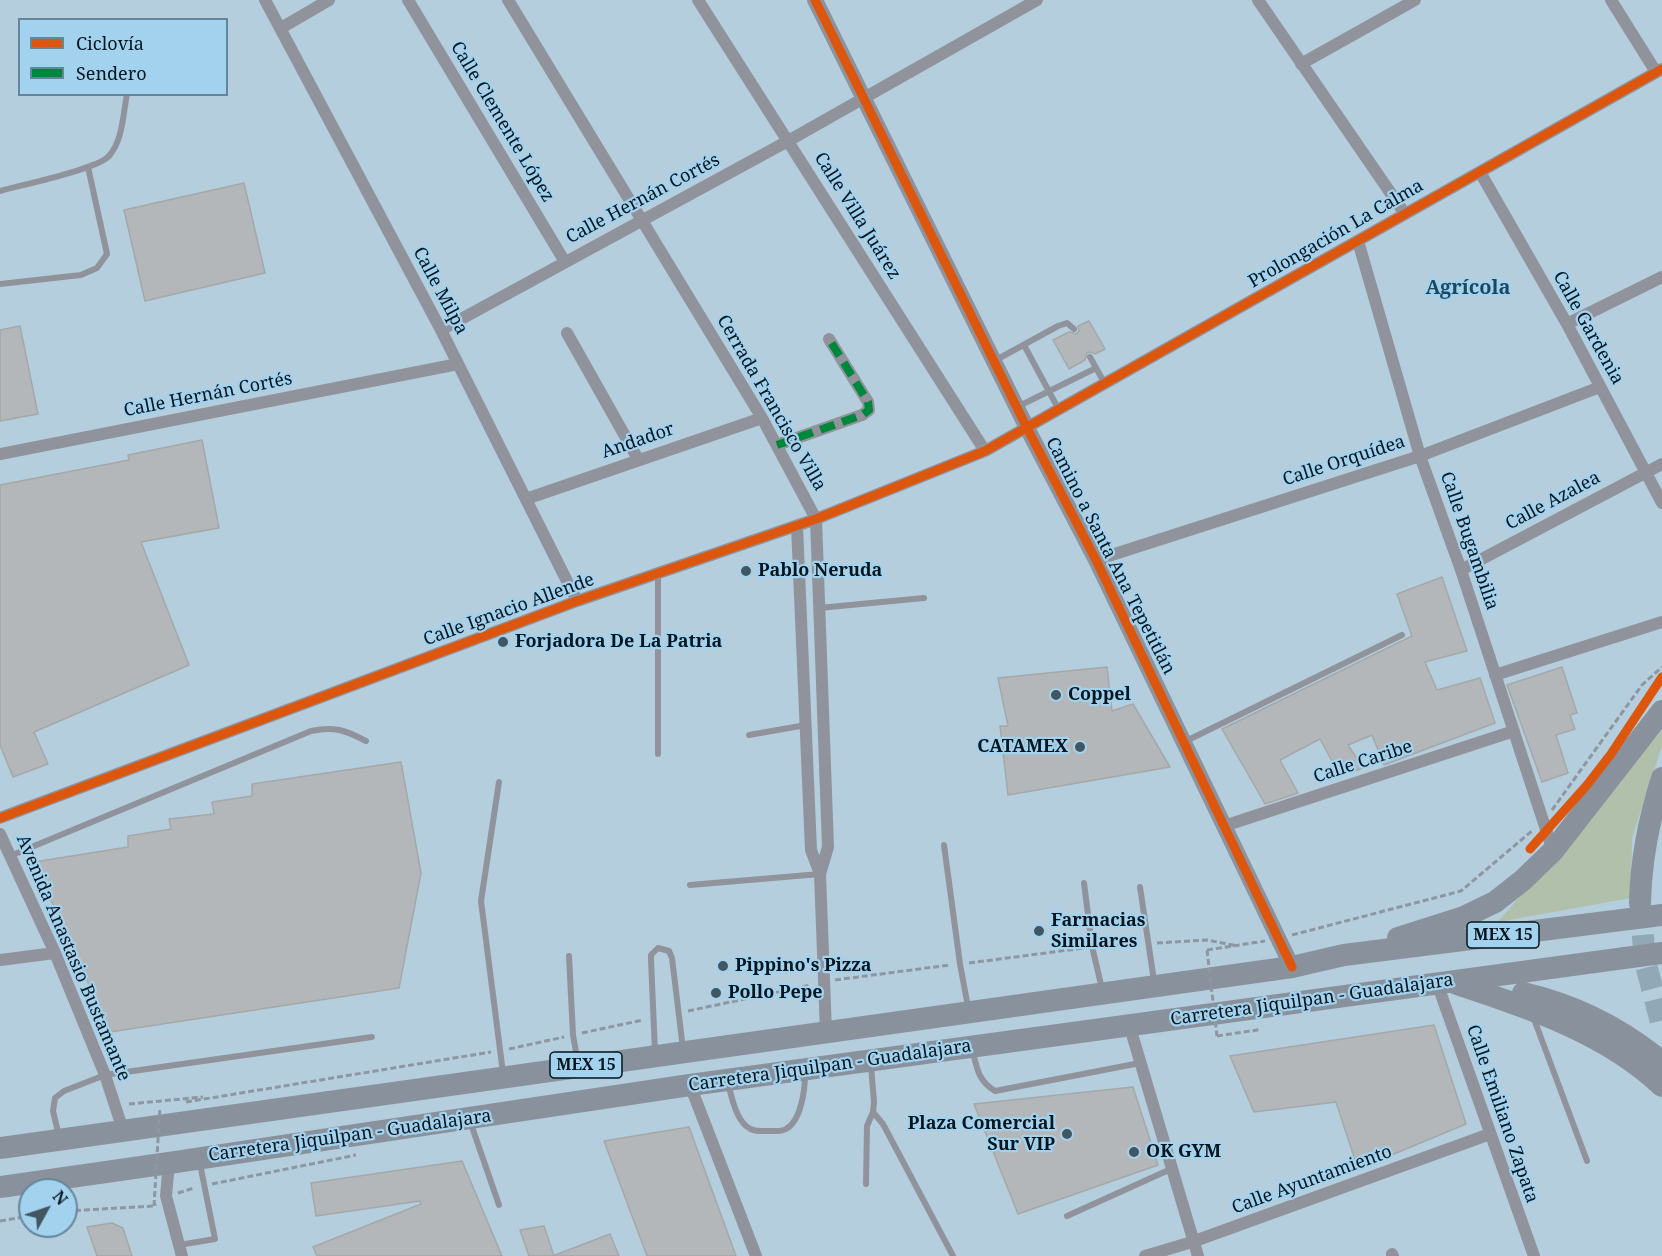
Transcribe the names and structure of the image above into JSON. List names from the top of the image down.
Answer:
{
  "streets": {
    "highway": ["MEX 15", "Carretera Jiquilpan - Guadalajara"],
    "street": [
      "Calle Clemente López",
      "Calle Hernán Cortés",
      "Calle Villa Juárez",
      "Prolongación La Calma",
      "Calle Milpa",
      "Calle Gardenia",
      "Cerrada Francisco Villa",
      "Andador",
      "Calle Orquídea",
      "Calle Azalea",
      "Calle Bugambilia",
      "Camino a Santa Ana Tepetitlán",
      "Calle Ignacio Allende",
      "Calle Caribe",
      "Avenida Anastasio Bustamante",
      "Calle Emiliano Zapata",
      "Calle Ayuntamiento"
    ]
  },
  "crossings": [
    ["Calle Clemente López", "Calle Hernán Cortés"],
    ["Calle Hernán Cortés", "Calle Villa Juárez"],
    ["Calle Hernán Cortés", "Calle Milpa"],
    ["Calle Hernán Cortés", "Cerrada Francisco Villa"],
    ["Calle Hernán Cortés", "Camino a Santa Ana Tepetitlán"],
    ["Calle Villa Juárez", "Calle Ignacio Allende"],
    ["Prolongación La Calma", "Calle Gardenia"],
    ["Prolongación La Calma", "Calle Bugambilia"],
    ["Prolongación La Calma", "Camino a Santa Ana Tepetitlán"],
    ["Prolongación La Calma", "Calle Ignacio Allende"],
    ["Calle Milpa", "Andador"],
    ["Calle Milpa", "Calle Ignacio Allende"],
    ["Calle Gardenia", "Calle Orquídea"],
    ["Calle Gardenia", "Calle Azalea"],
    ["Cerrada Francisco Villa", "Andador"],
    ["Cerrada Francisco Villa", "Calle Ignacio Allende"],
    ["Cerrada Francisco Villa", "Carretera Jiquilpan - Guadalajara"],
    ["Calle Orquídea", "Calle Bugambilia"],
    ["Calle Orquídea", "Camino a Santa Ana Tepetitlán"],
    ["Calle Azalea", "Calle Bugambilia"],
    ["Calle Bugambilia", "Calle Caribe"],
    ["Camino a Santa Ana Tepetitlán", "Calle Ignacio Allende"],
    ["Camino a Santa Ana Tepetitlán", "Calle Caribe"],
    ["Camino a Santa Ana Tepetitlán", "Carretera Jiquilpan - Guadalajara"],
    ["Avenida Anastasio Bustamante", "Carretera Jiquilpan - Guadalajara"],
    ["Carretera Jiquilpan - Guadalajara", "Calle Emiliano Zapata"],
    ["Calle Emiliano Zapata", "Calle Ayuntamiento"]
  ],
  "districts": ["Agrícola"],
  "places": [
    "Pablo Neruda",
    "Forjadora De La Patria",
    "Coppel",
    "CATAMEX",
    "Farmacias Similares",
    "Pippino's Pizza",
    "Pollo Pepe",
    "Plaza Comercial Sur VIP",
    "OK GYM"
  ],
  "legend": ["Ciclovía", "Sendero"],
  "north": "top right"
}
